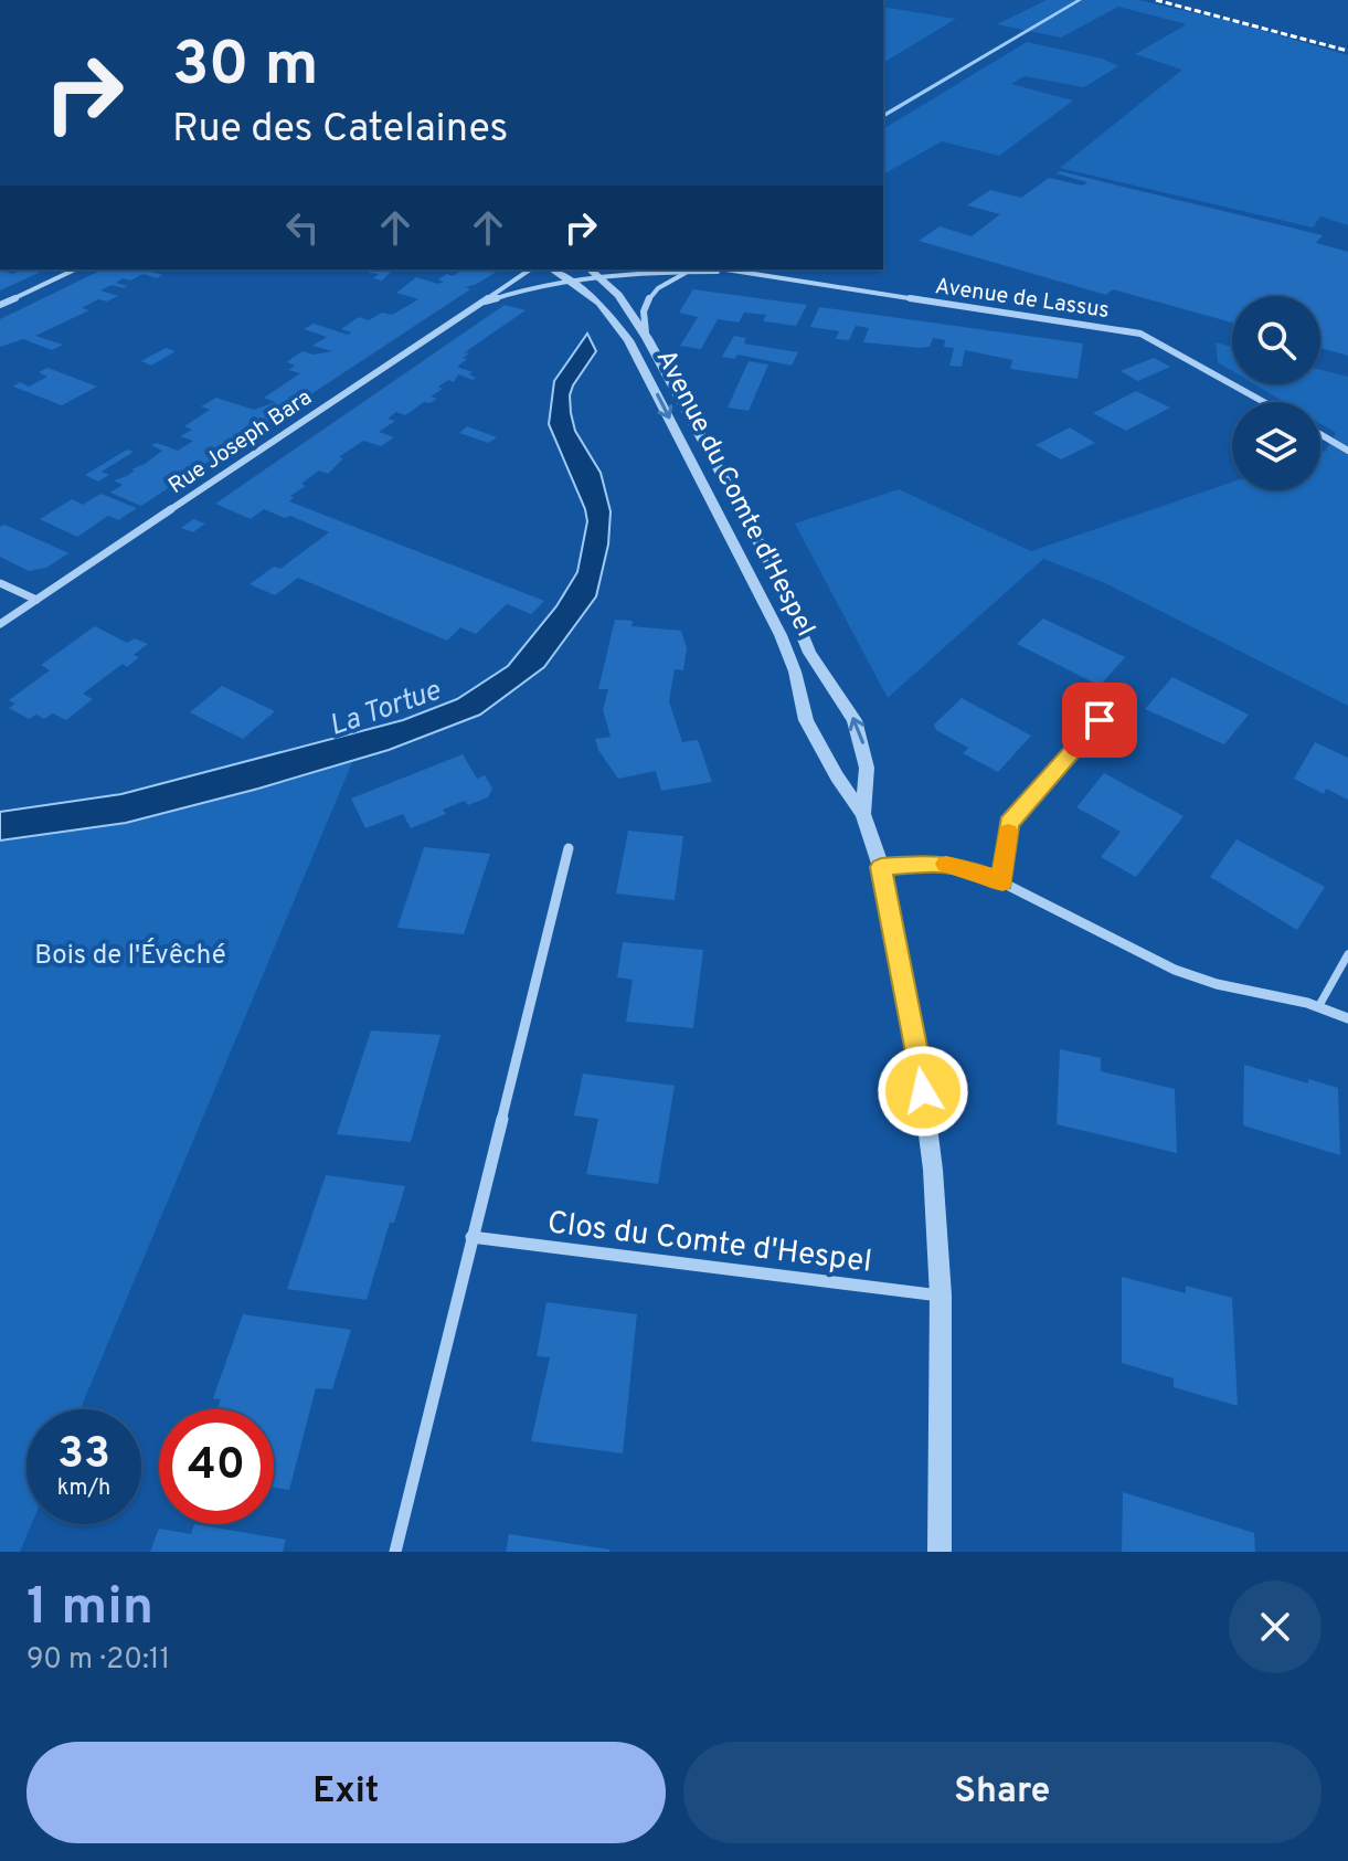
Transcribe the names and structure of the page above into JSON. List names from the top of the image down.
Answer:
{
  "streets": {
    "street": [
      "Avenue de Lassus",
      "Rue Joseph Bara",
      "Avenue du Comte d'Hespel",
      "Clos du Comte d'Hespel"
    ]
  },
  "crossings": [
    ["Avenue de Lassus", "Rue Joseph Bara"],
    ["Avenue de Lassus", "Avenue du Comte d'Hespel"],
    ["Rue Joseph Bara", "Avenue du Comte d'Hespel"],
    ["Avenue du Comte d'Hespel", "Clos du Comte d'Hespel"]
  ],
  "water": ["La Tortue"],
  "parks": ["Bois de l'Évêché"],
  "page": {
    "turn": ["30 m", "Rue des Catelaines"],
    "speed": "33 km/h",
    "limit": "40",
    "heading": ["1 min", "90 m · 20:11"],
    "buttons": ["Exit", "Share"]
  }
}
